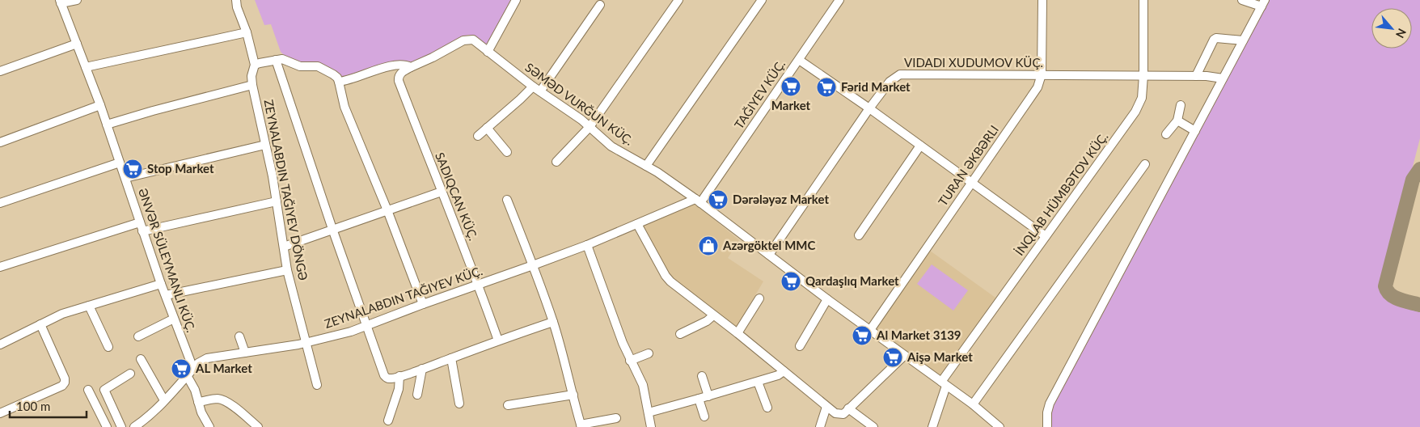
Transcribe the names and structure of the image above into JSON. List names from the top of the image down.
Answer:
{
  "streets": {
    "street": [
      "VIDADI XUDUMOV KÜÇ.",
      "SƏMƏD VURĞUN KÜÇ.",
      "TURAN ƏKBƏRLI",
      "İNQLAB HÜMBƏTOV KÜÇ."
    ]
  },
  "crossings": [
    ["VIDADI XUDUMOV KÜÇ.", "SƏMƏD VURĞUN KÜÇ."],
    ["VIDADI XUDUMOV KÜÇ.", "TURAN ƏKBƏRLI"],
    ["VIDADI XUDUMOV KÜÇ.", "İNQLAB HÜMBƏTOV KÜÇ."],
    ["SƏMƏD VURĞUN KÜÇ.", "TURAN ƏKBƏRLI"],
    ["SƏMƏD VURĞUN KÜÇ.", "İNQLAB HÜMBƏTOV KÜÇ."]
  ],
  "places": {
    "supermarket": [
      "Market",
      "Fərid Market",
      "Stop Market",
      "Dərələyəz Market",
      "Qardaşlıq Market",
      "Al Market 3139",
      "Aişə Market",
      "AL Market"
    ],
    "shop": ["Azərgöktel MMC"]
  },
  "scale_bar": "100 m",
  "north": "bottom right"
}
